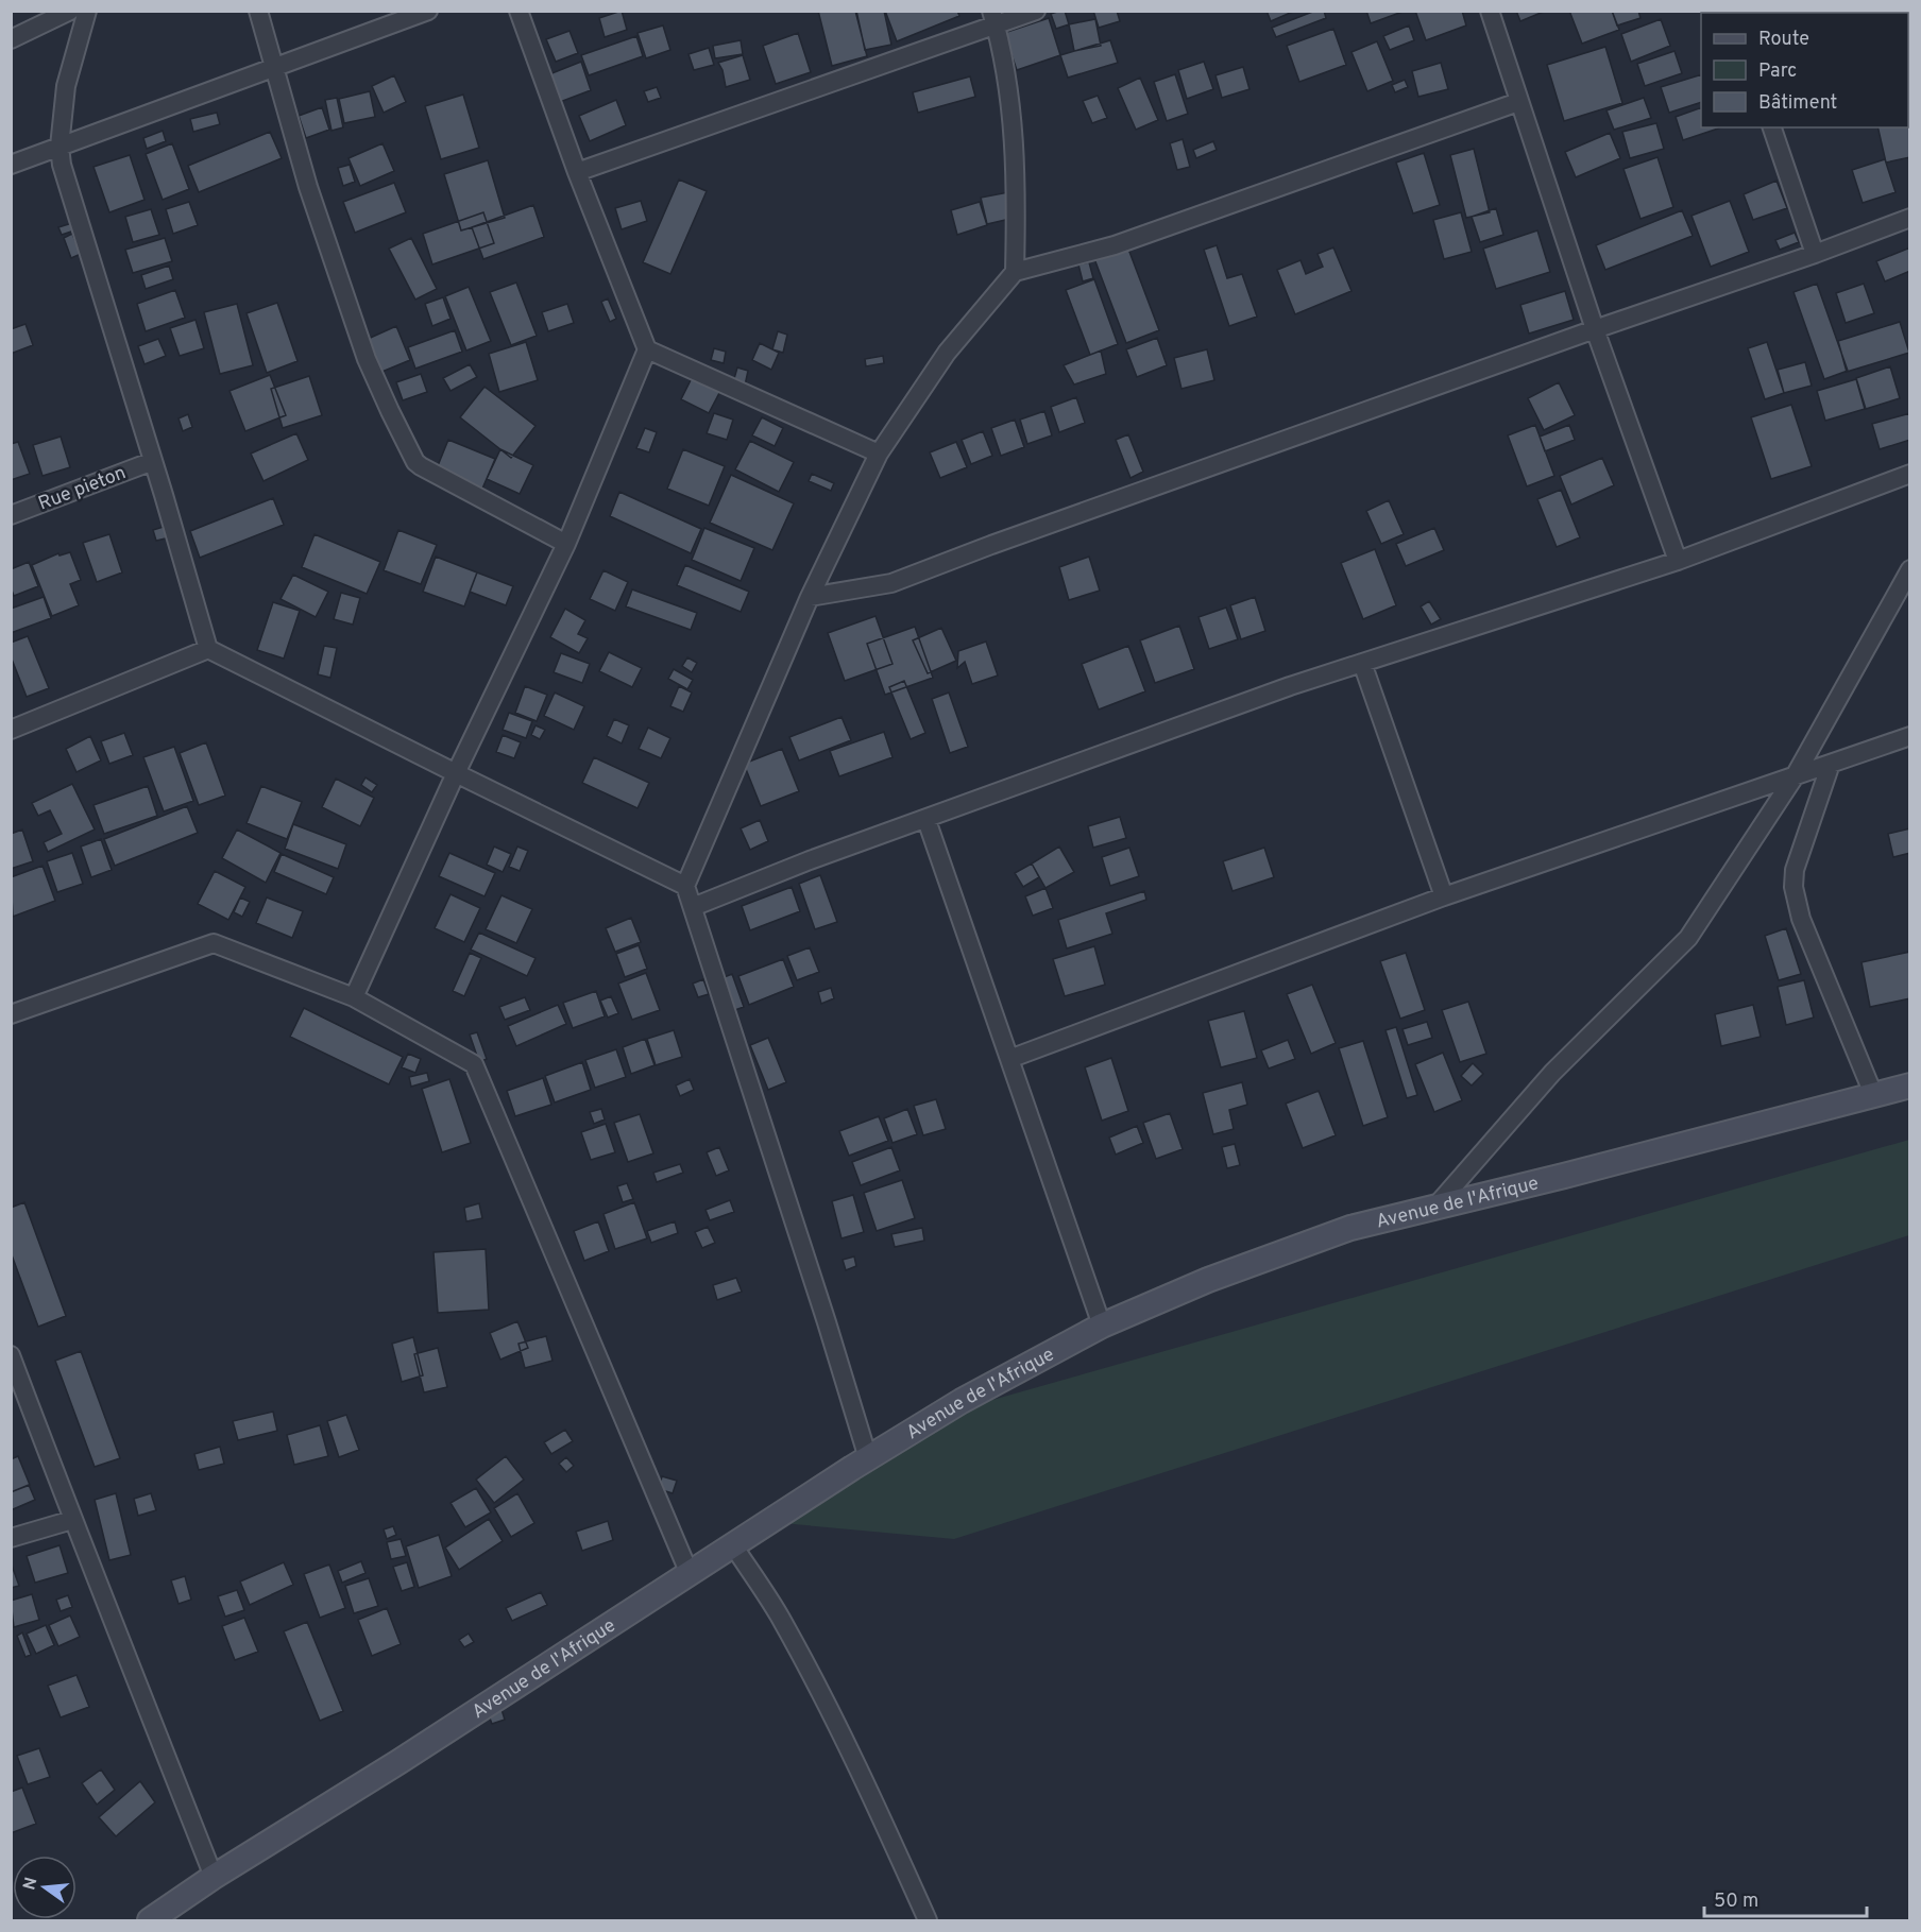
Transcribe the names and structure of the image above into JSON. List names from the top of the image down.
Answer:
{
  "streets": {
    "main road": ["Avenue de l'Afrique"],
    "street": ["Rue pieton"]
  },
  "legend": ["Route", "Parc", "Bâtiment"],
  "scale_bar": "50 m",
  "north": "left"
}
